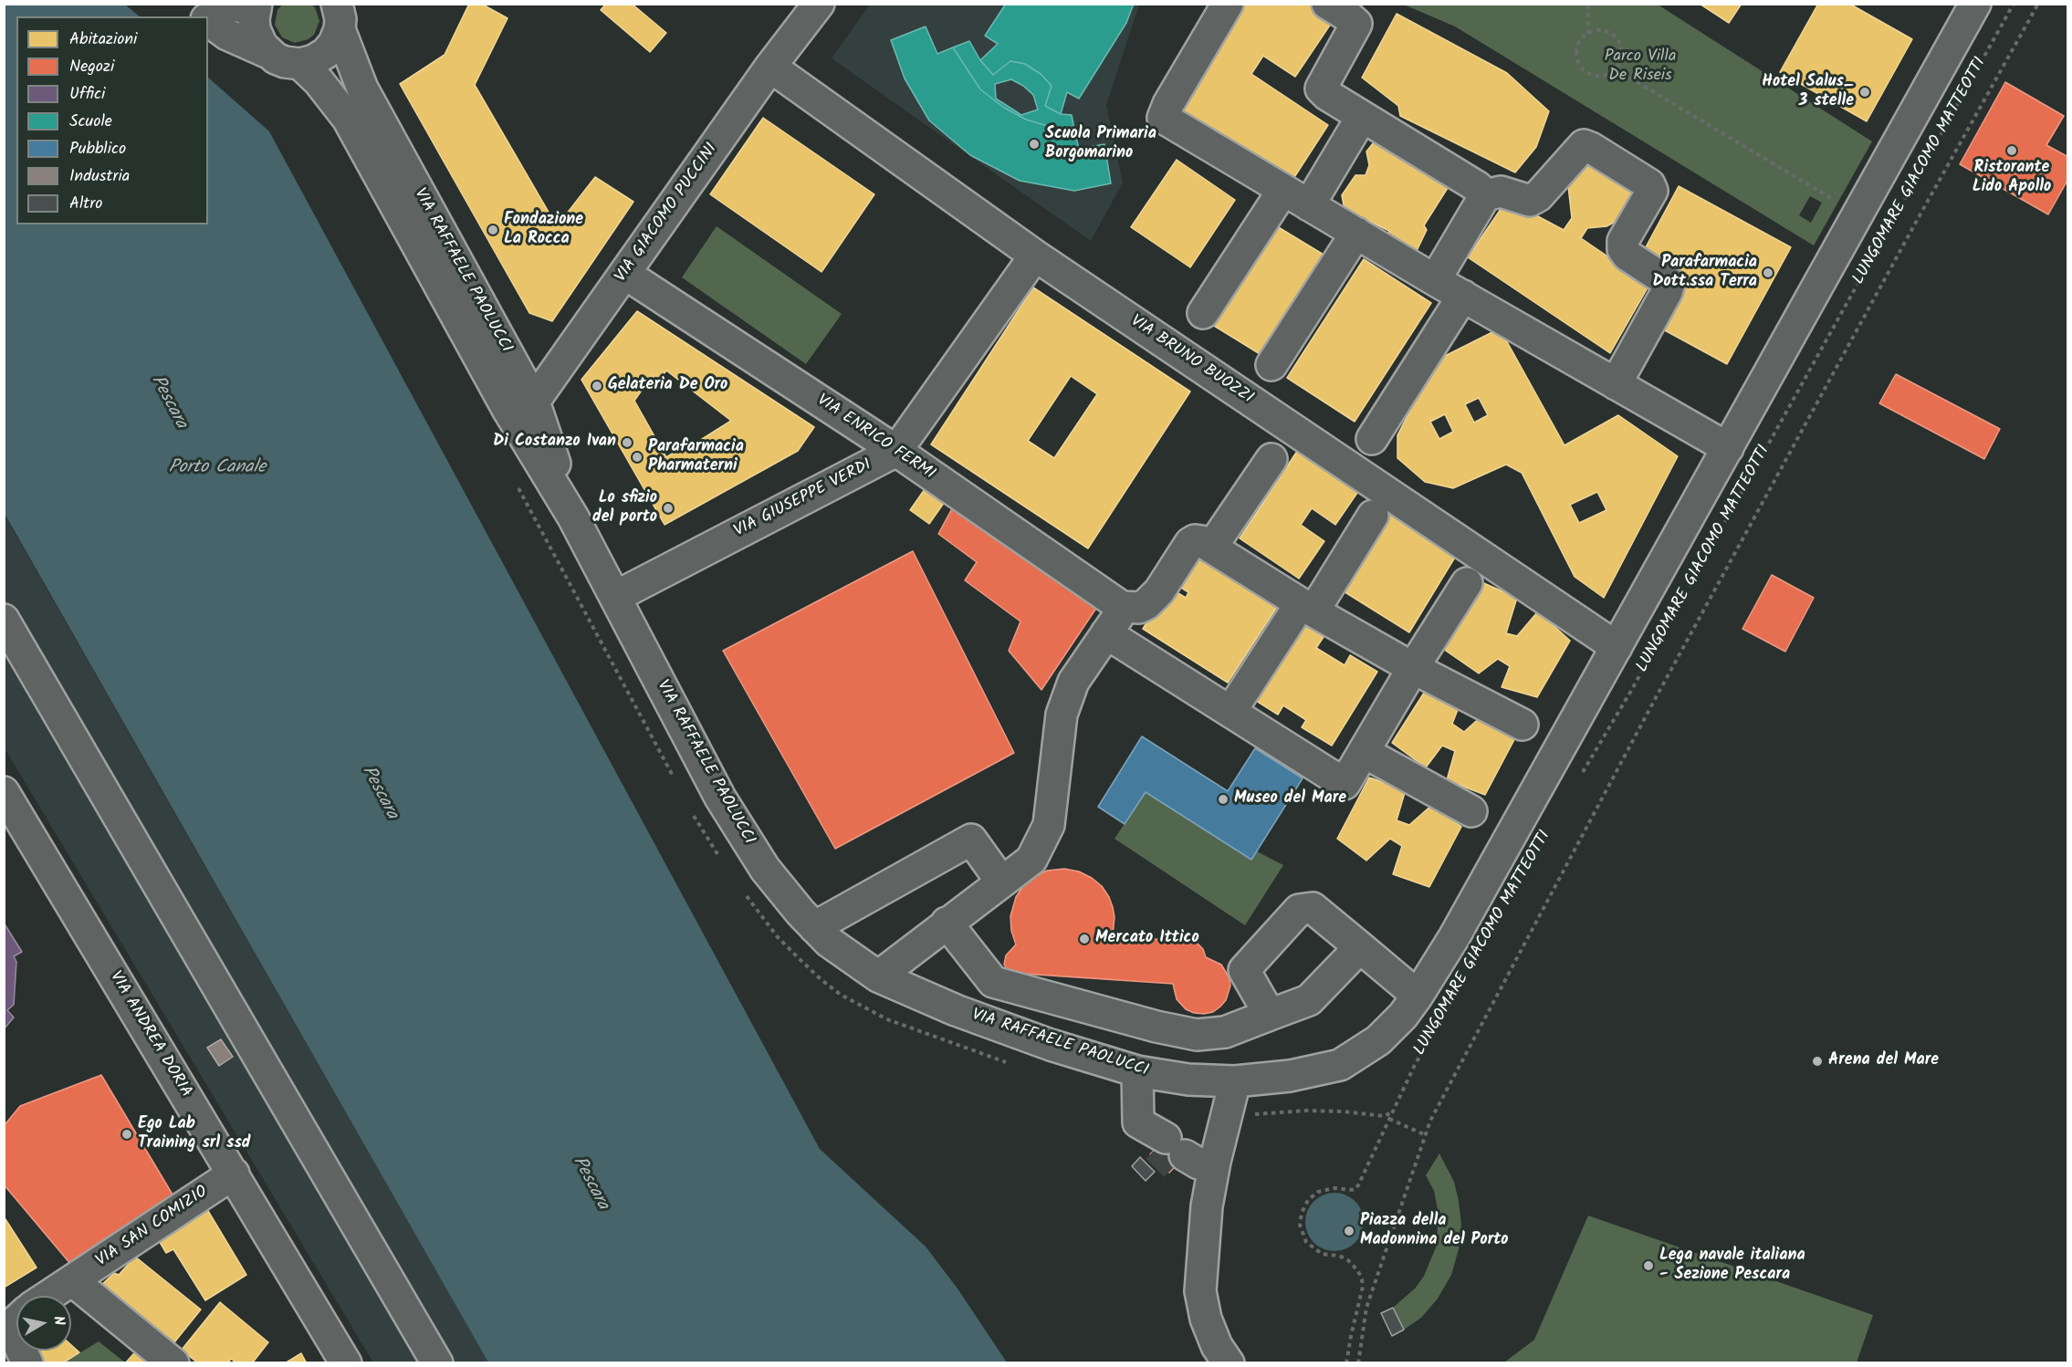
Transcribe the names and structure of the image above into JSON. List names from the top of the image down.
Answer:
{
  "streets": {
    "street": [
      "LUNGOMARE GIACOMO MATTEOTTI",
      "VIA GIACOMO PUCCINI",
      "VIA RAFFAELE PAOLUCCI",
      "VIA BRUNO BUOZZI",
      "VIA ENRICO FERMI",
      "VIA GIUSEPPE VERDI",
      "VIA ANDREA DORIA",
      "VIA SAN COMIZIO"
    ]
  },
  "crossings": [
    ["LUNGOMARE GIACOMO MATTEOTTI", "VIA RAFFAELE PAOLUCCI"],
    ["LUNGOMARE GIACOMO MATTEOTTI", "VIA BRUNO BUOZZI"],
    ["VIA GIACOMO PUCCINI", "VIA RAFFAELE PAOLUCCI"],
    ["VIA GIACOMO PUCCINI", "VIA BRUNO BUOZZI"],
    ["VIA GIACOMO PUCCINI", "VIA ENRICO FERMI"],
    ["VIA RAFFAELE PAOLUCCI", "VIA GIUSEPPE VERDI"],
    ["VIA BRUNO BUOZZI", "VIA GIUSEPPE VERDI"],
    ["VIA ENRICO FERMI", "VIA GIUSEPPE VERDI"],
    ["VIA ANDREA DORIA", "VIA SAN COMIZIO"]
  ],
  "water": ["Pescara", "Porto Canale"],
  "parks": ["Parco Villa De Riseis"],
  "places": [
    "Hotel Salus_ 3 stelle",
    "Scuola Primaria Borgomarino",
    "Ristorante Lido Apollo",
    "Fondazione La Rocca",
    "Parafarmacia Dott.ssa Terra",
    "Gelateria De Oro",
    "Di Costanzo Ivan",
    "Parafarmacia Pharmaterni",
    "Lo sfizio del porto",
    "Museo del Mare",
    "Mercato Ittico",
    "Arena del Mare",
    "Ego Lab Training srl ssd",
    "Piazza della Madonnina del Porto",
    "Lega navale italiana - Sezione Pescara"
  ],
  "legend": [
    "Abitazioni",
    "Negozi",
    "Uffici",
    "Scuole",
    "Pubblico",
    "Industria",
    "Altro"
  ],
  "north": "right"
}
